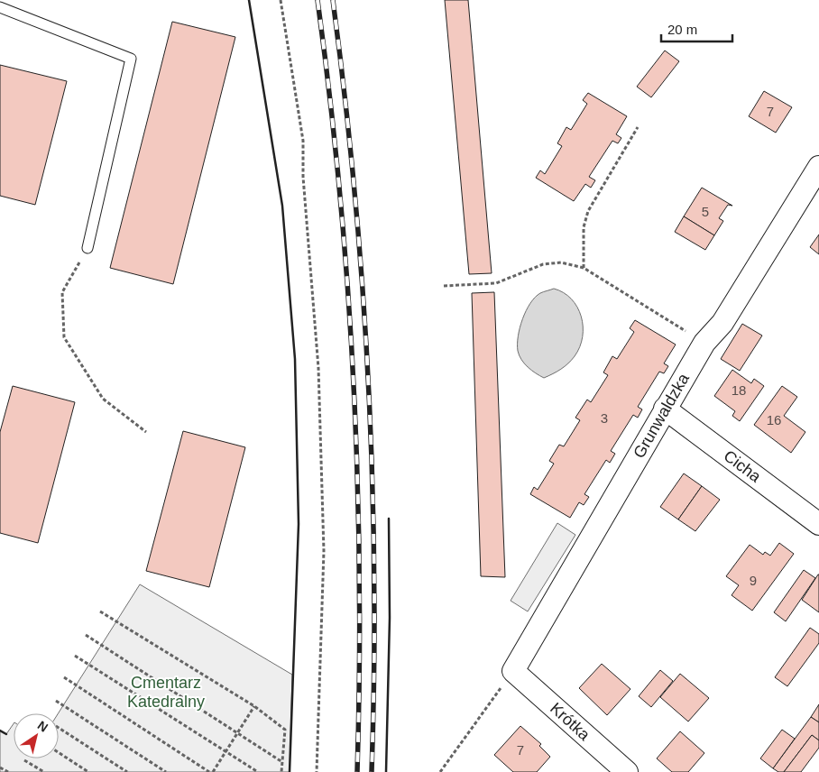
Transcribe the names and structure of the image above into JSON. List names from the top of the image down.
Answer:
{
  "streets": {
    "street": ["Grunwaldzka", "Cicha", "Krótka"]
  },
  "crossings": [
    ["Grunwaldzka", "Cicha"],
    ["Grunwaldzka", "Krótka"]
  ],
  "parks": ["Cmentarz Katedralny"],
  "house_numbers": [
    "7",
    "5",
    "18",
    "3",
    "16",
    "9",
    "7"
  ],
  "scale_bar": "20 m",
  "north": "top right"
}
